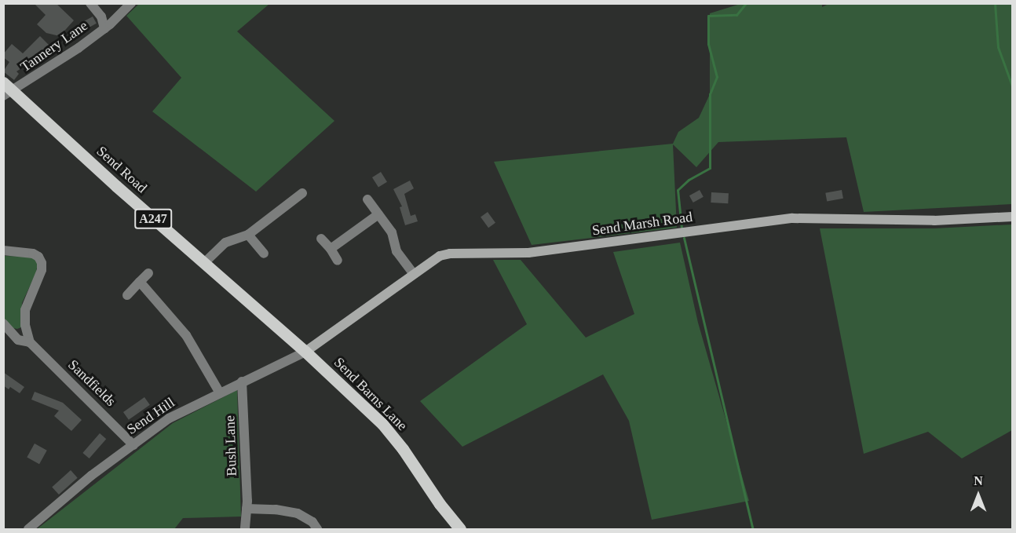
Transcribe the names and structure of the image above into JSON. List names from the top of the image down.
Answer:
{
  "streets": {
    "main road": [
      "Send Road",
      "A247",
      "Send Marsh Road",
      "Send Barns Lane"
    ],
    "street": [
      "Tannery Lane",
      "Sandfields",
      "Send Hill",
      "Bush Lane"
    ]
  },
  "crossings": [
    ["Tannery Lane", "Send Road"],
    ["Send Road", "Send Marsh Road"],
    ["Send Road", "Send Barns Lane"],
    ["Send Road", "Send Hill"],
    ["Send Marsh Road", "Send Barns Lane"],
    ["Send Marsh Road", "Send Hill"],
    ["Sandfields", "Send Hill"],
    ["Send Barns Lane", "Send Hill"],
    ["Send Hill", "Bush Lane"]
  ],
  "north": "top"
}
